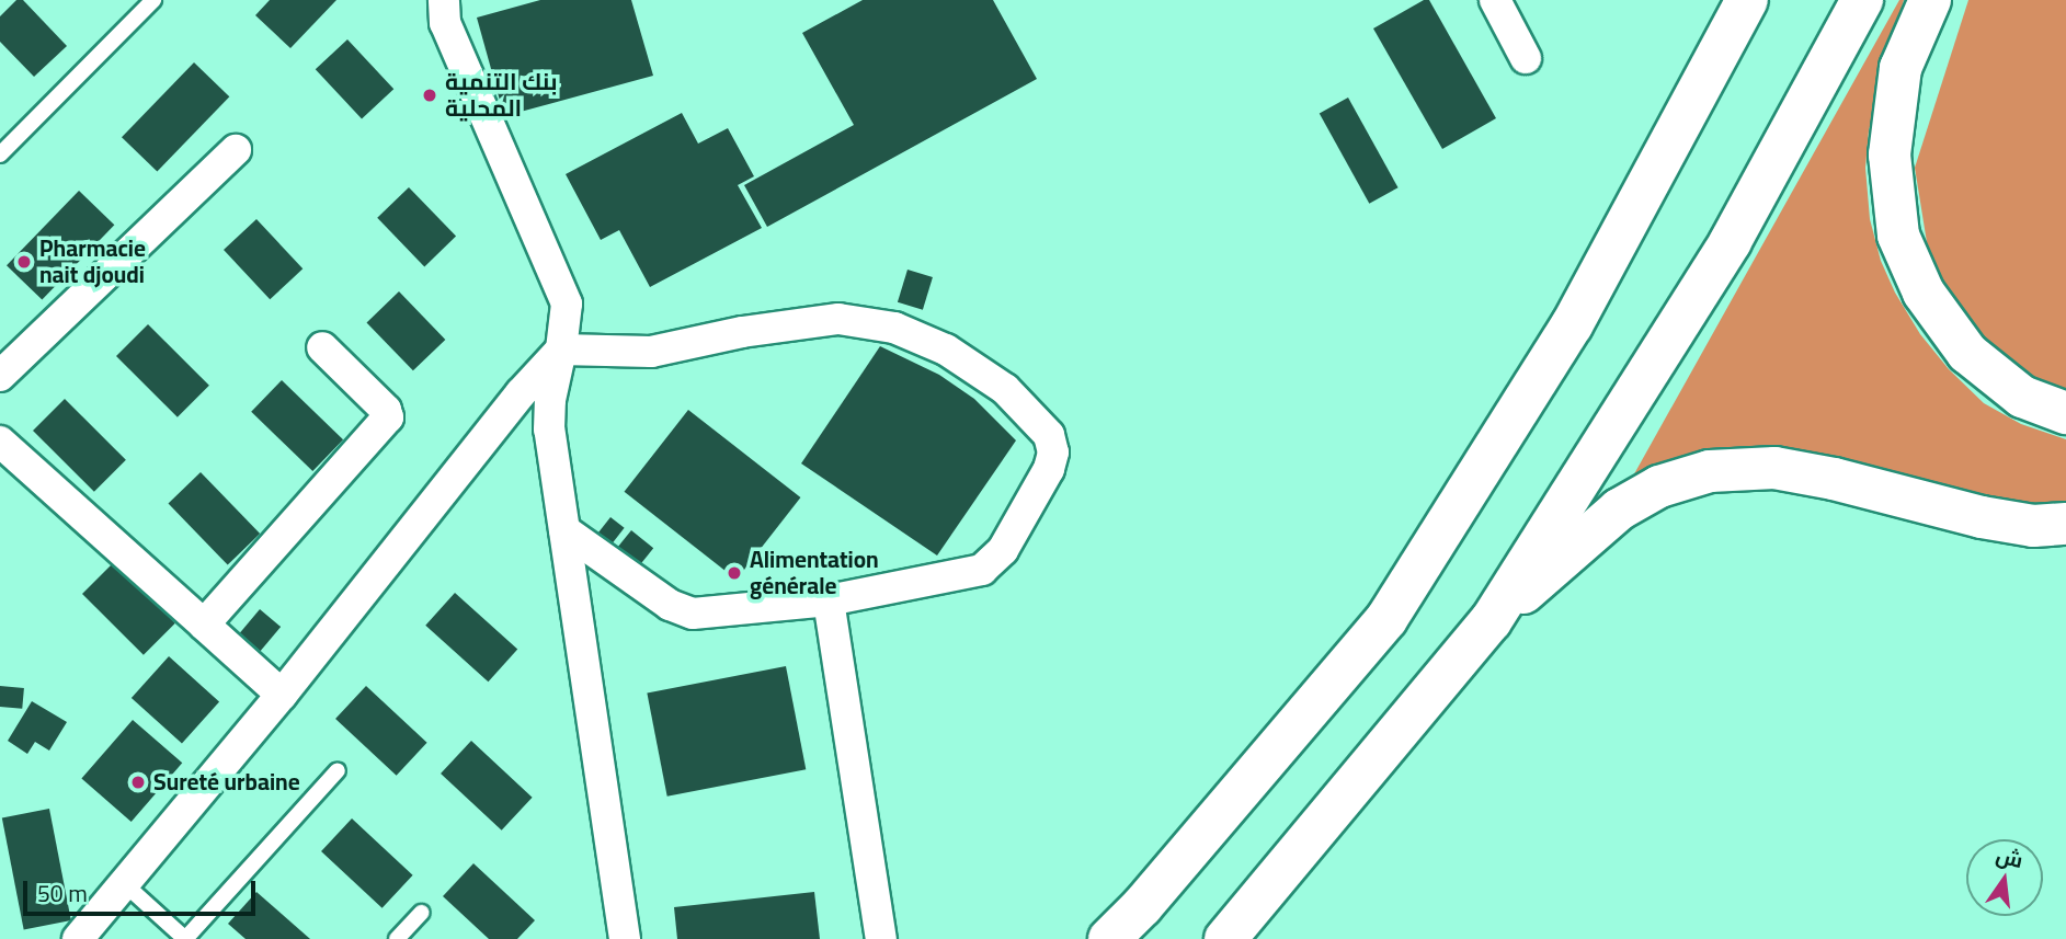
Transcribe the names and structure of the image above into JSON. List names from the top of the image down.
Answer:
{
  "places": [
    "بنك التنمية المحلية",
    "Pharmacie nait djoudi",
    "Alimentation générale",
    "Sureté urbaine"
  ],
  "scale_bar": "50 m",
  "north": "top"
}
